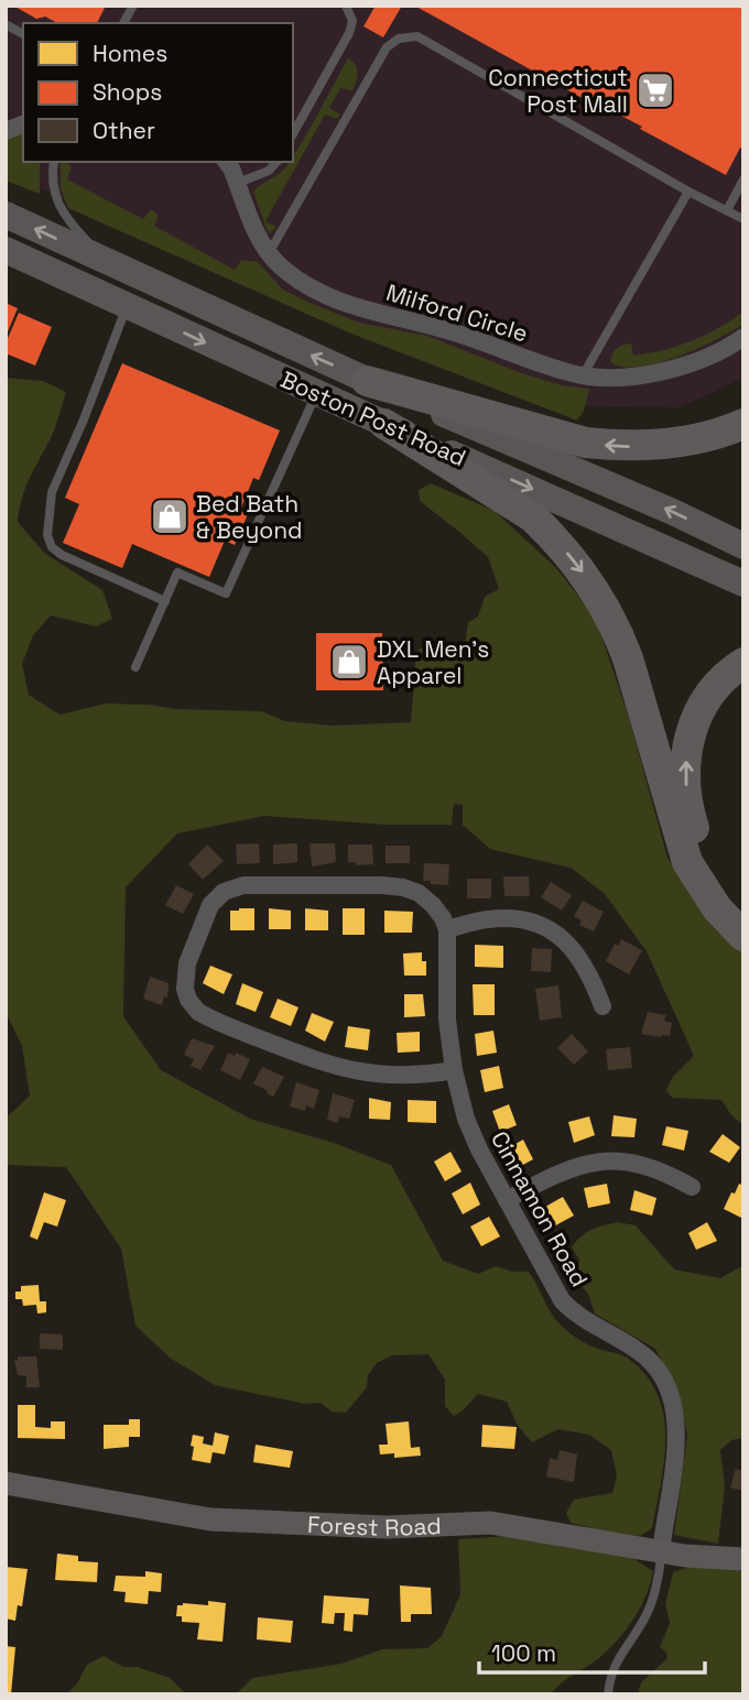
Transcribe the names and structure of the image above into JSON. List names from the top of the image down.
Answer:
{
  "streets": {
    "main road": ["Boston Post Road", "Forest Road"],
    "street": ["Milford Circle", "Cinnamon Road"]
  },
  "crossings": [
    ["Cinnamon Road", "Forest Road"]
  ],
  "places": {
    "supermarket": ["Connecticut Post Mall"],
    "shop": ["Bed Bath & Beyond", "DXL Men's Apparel"]
  },
  "legend": ["Homes", "Shops", "Other"],
  "scale_bar": "100 m"
}
